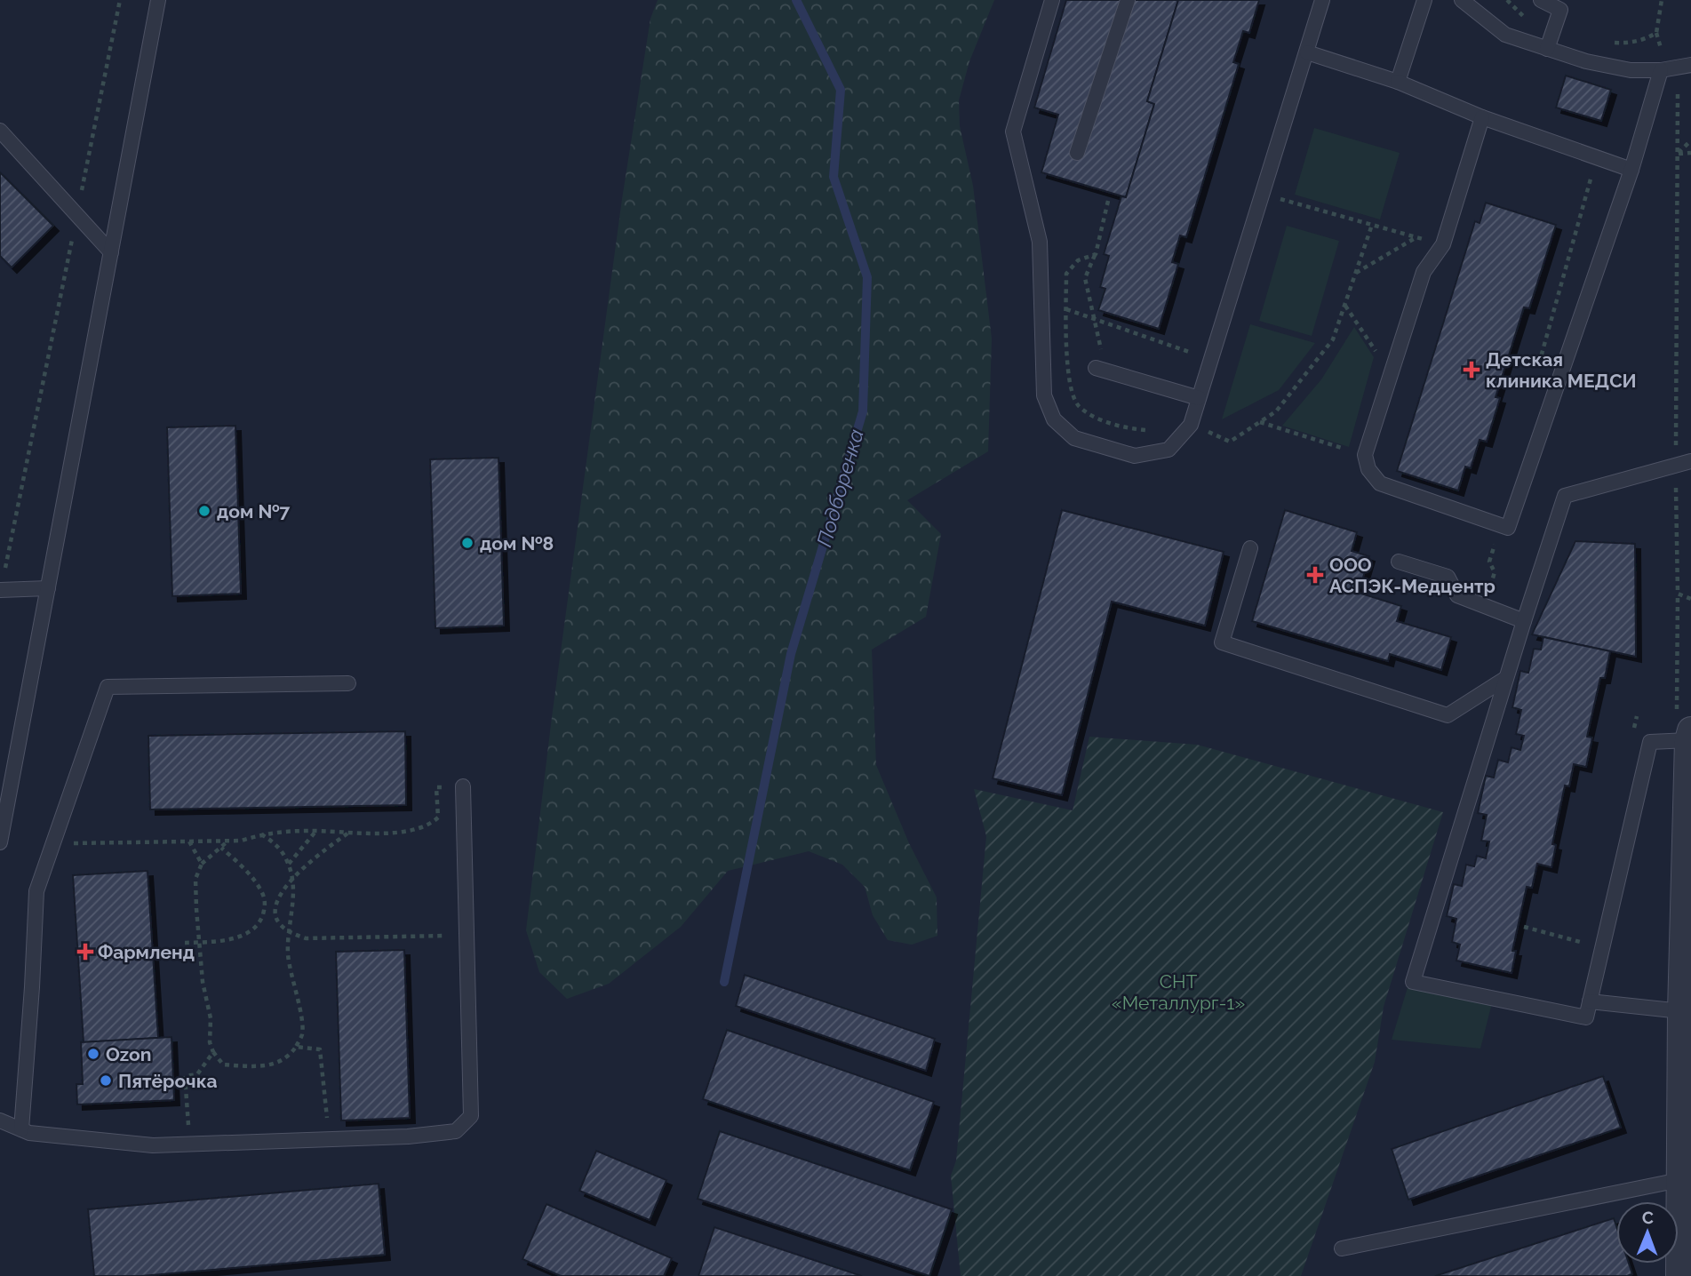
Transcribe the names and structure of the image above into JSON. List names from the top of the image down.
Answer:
{
  "water": ["Подборенка"],
  "parks": ["СНТ «Металлург-1»"],
  "places": {
    "health": ["Детская клиника МЕДСИ", "ООО АСПЭК-Медцентр", "Фармленд"],
    "other": [
      "дом №7",
      "дом №8",
      "Ozon",
      "Пятёрочка"
    ]
  },
  "north": "top"
}
